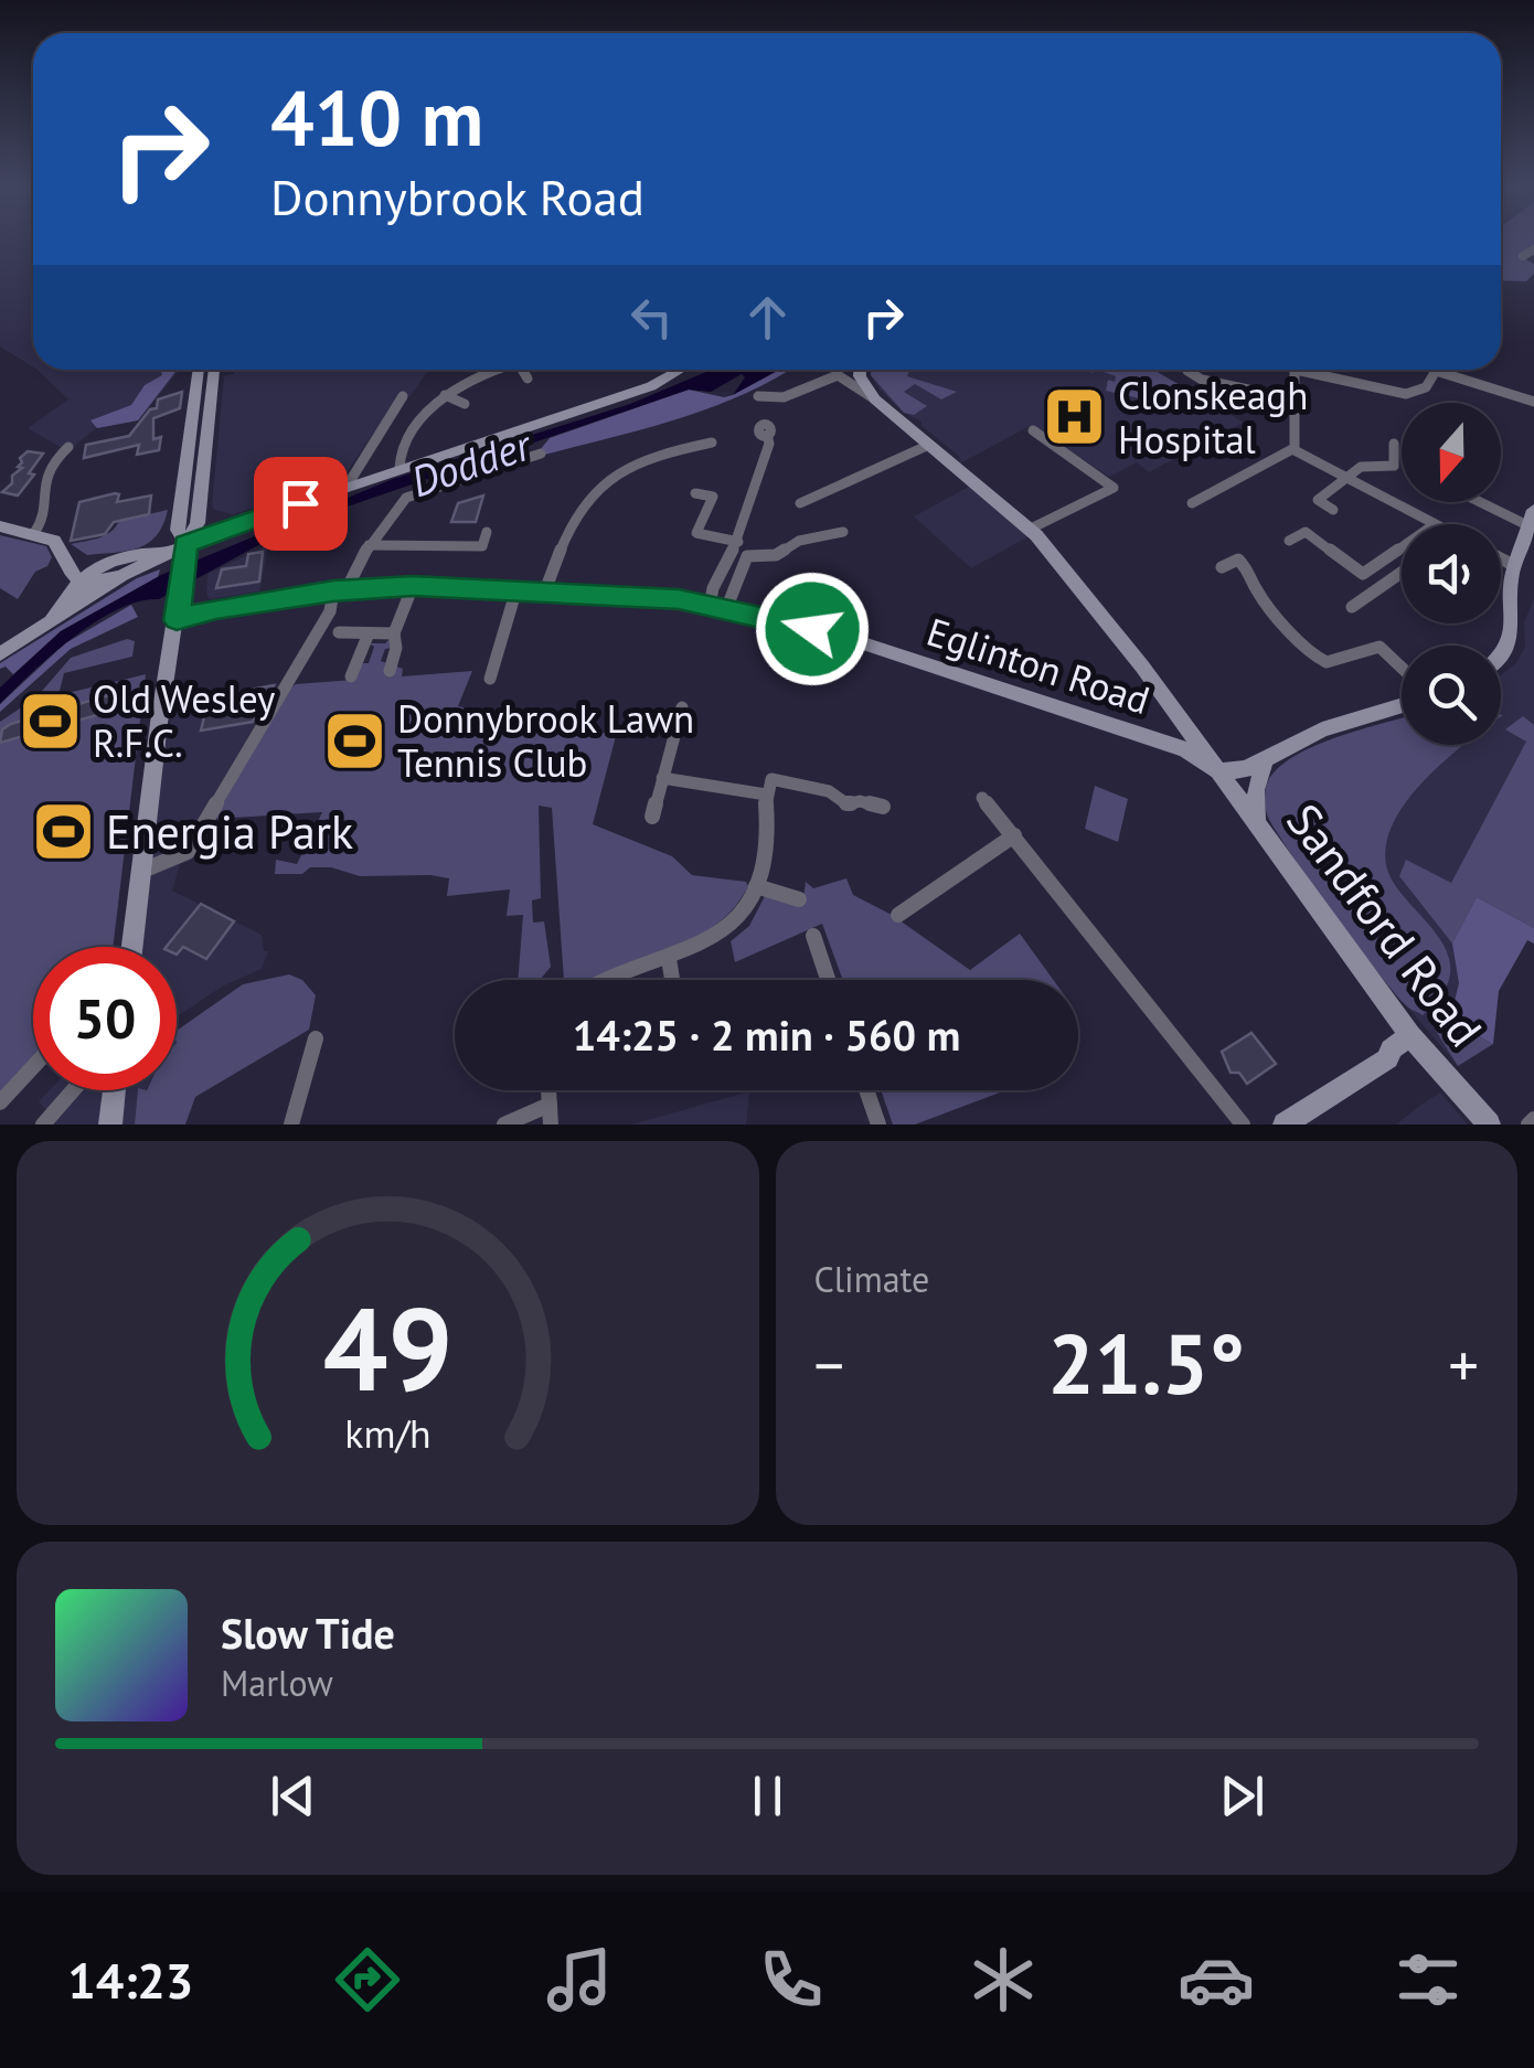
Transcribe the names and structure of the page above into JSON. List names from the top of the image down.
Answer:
{
  "streets": {
    "main road": ["Eglinton Road", "Sandford Road"]
  },
  "crossings": [
    ["Eglinton Road", "Sandford Road"]
  ],
  "water": ["Dodder"],
  "places": {
    "hospital": ["Clonskeagh Hospital"],
    "sports": ["Old Wesley R.F.C.", "Donnybrook Lawn Tennis Club", "Energia Park"]
  },
  "north": "bottom",
  "page": {
    "turn": ["410 m", "Donnybrook Road"],
    "limit": "50",
    "trip": "14:25 · 2 min · 560 m",
    "tile": "Climate",
    "heat": ["−", "21.5°", "+"],
    "song": ["Slow Tide", "Marlow"],
    "tabs": "14:23",
    "gauge": ["49", "km/h"]
  }
}
